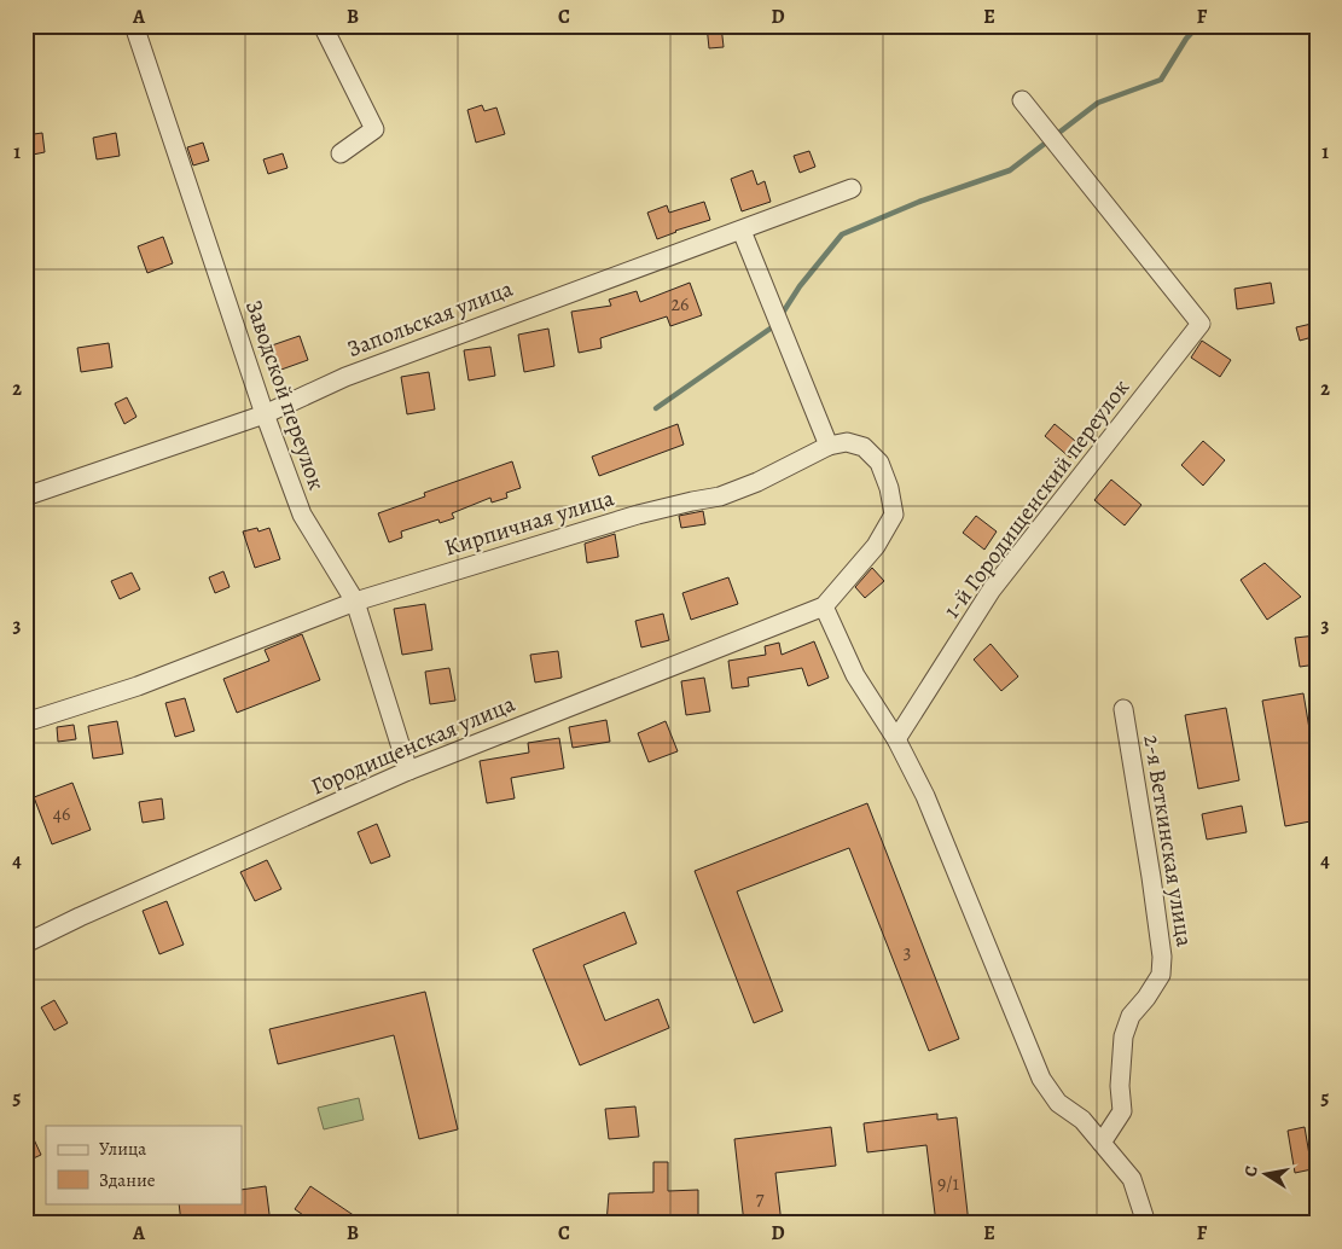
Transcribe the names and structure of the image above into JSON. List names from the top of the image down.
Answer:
{
  "streets": {
    "street": [
      "Запольская улица",
      "Заводской переулок",
      "1-й Городищенский переулок",
      "Кирпичная улица",
      "Городищенская улица",
      "2-я Веткинская улица"
    ]
  },
  "crossings": [
    ["Запольская улица", "Заводской переулок"],
    ["Заводской переулок", "Кирпичная улица"],
    ["Заводской переулок", "Городищенская улица"],
    ["Кирпичная улица", "Городищенская улица"]
  ],
  "house_numbers": [
    "26",
    "46",
    "3",
    "9/1",
    "7"
  ],
  "legend": ["Улица", "Здание"],
  "north": "left",
  "grid": {
    "columns": [
      "A",
      "B",
      "C",
      "D",
      "E",
      "F"
    ],
    "rows": [
      "1",
      "2",
      "3",
      "4",
      "5"
    ]
  }
}
